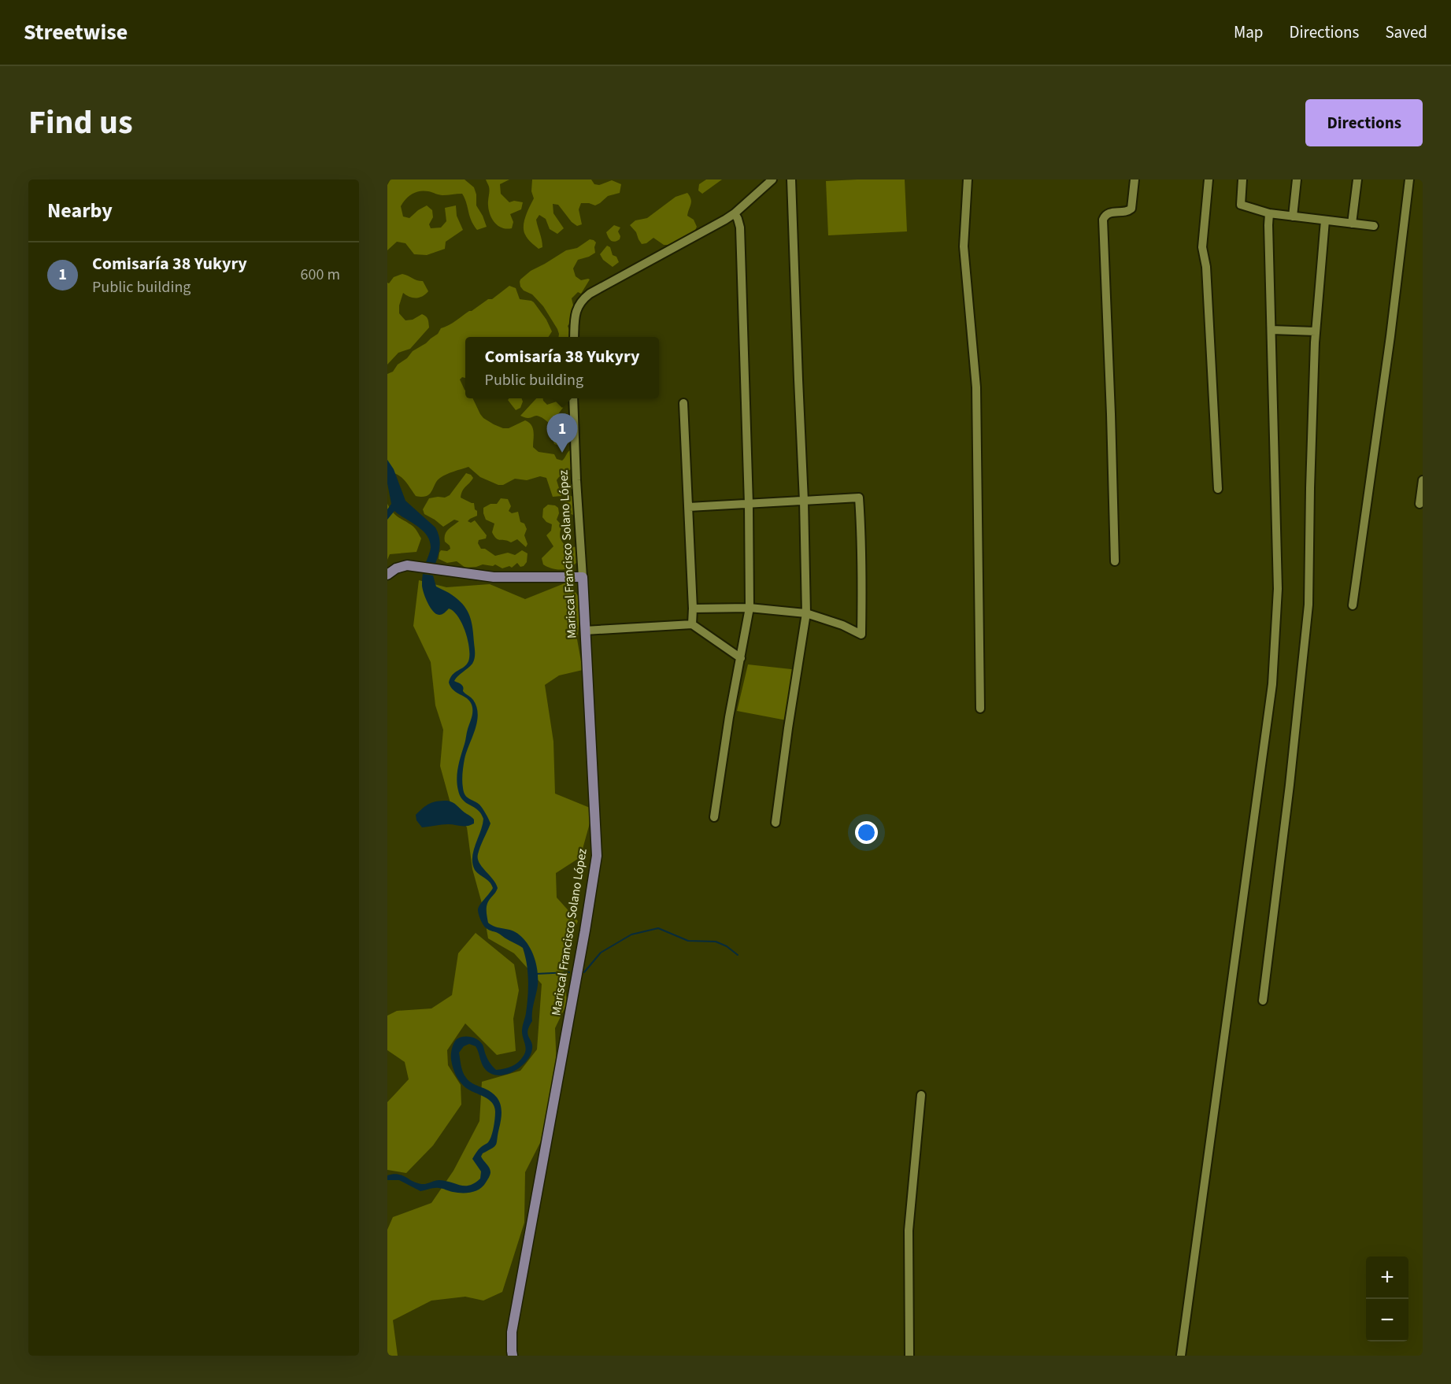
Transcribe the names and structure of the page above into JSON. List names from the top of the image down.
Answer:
{
  "streets": {
    "main road": ["Mariscal Francisco Solano López"]
  },
  "page": {
    "header": "Streetwise",
    "nav": ["Map", "Directions", "Saved"],
    "title": "Find us",
    "buttons": "Directions",
    "heading": "Nearby",
    "list": [
      {
        "mark": "1",
        "name": "Comisaría 38 Yukyry",
        "note": "Public building",
        "value": "600 m"
      }
    ],
    "popup": ["Comisaría 38 Yukyry", "Public building"],
    "pins": "1",
    "map_buttons": ["+", "−"]
  }
}
